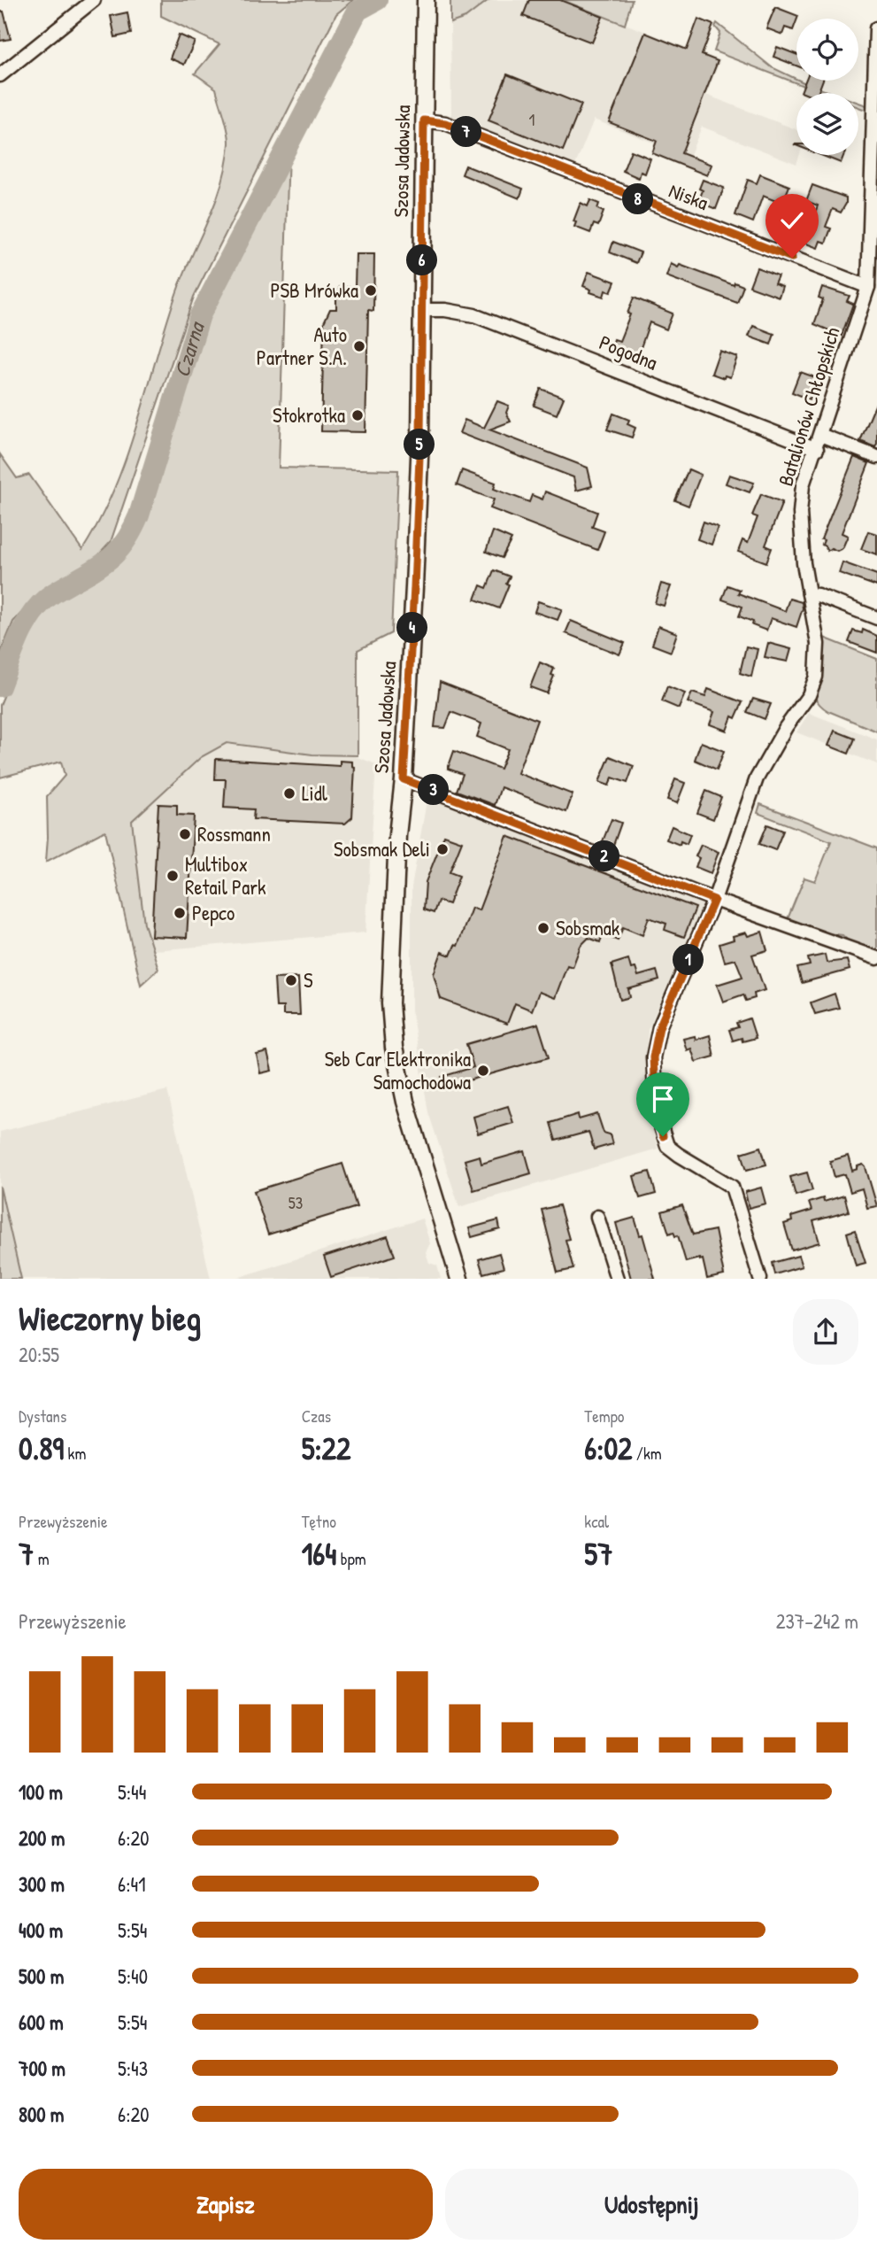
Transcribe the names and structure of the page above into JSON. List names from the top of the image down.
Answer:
{
  "streets": {
    "main road": ["Szosa Jadowska"],
    "street": ["Niska", "Pogodna", "Batalionów Chłopskich"]
  },
  "crossings": [
    ["Szosa Jadowska", "Niska"],
    ["Szosa Jadowska", "Pogodna"],
    ["Niska", "Batalionów Chłopskich"],
    ["Pogodna", "Batalionów Chłopskich"]
  ],
  "water": ["Czarna"],
  "places": [
    "PSB Mrówka",
    "Auto Partner S.A.",
    "Stokrotka",
    "Lidl",
    "Rossmann",
    "Sobsmak Deli",
    "Multibox Retail Park",
    "Pepco",
    "Sobsmak",
    "S",
    "Seb Car Elektronika Samochodowa"
  ],
  "house_numbers": ["1", "53"],
  "page": {
    "pins": [
      "7",
      "8",
      "6",
      "5",
      "4",
      "3",
      "2",
      "1"
    ],
    "heading": ["Wieczorny bieg", "20:55"],
    "stats": [
      ["Dystans", "0.89 km"],
      ["Czas", "5:22"],
      ["Tempo", "6:02 /km"],
      ["Przewyższenie", "7 m"],
      ["Tętno", "164 bpm"],
      ["kcal", "57"]
    ],
    "chart": ["Przewyższenie", "237–242 m"],
    "list": [
      {
        "name": "100 m",
        "note": "5:44"
      },
      {
        "name": "200 m",
        "note": "6:20"
      },
      {
        "name": "300 m",
        "note": "6:41"
      },
      {
        "name": "400 m",
        "note": "5:54"
      },
      {
        "name": "500 m",
        "note": "5:40"
      },
      {
        "name": "600 m",
        "note": "5:54"
      },
      {
        "name": "700 m",
        "note": "5:43"
      },
      {
        "name": "800 m",
        "note": "6:20"
      }
    ],
    "buttons": ["Zapisz", "Udostępnij"]
  }
}
